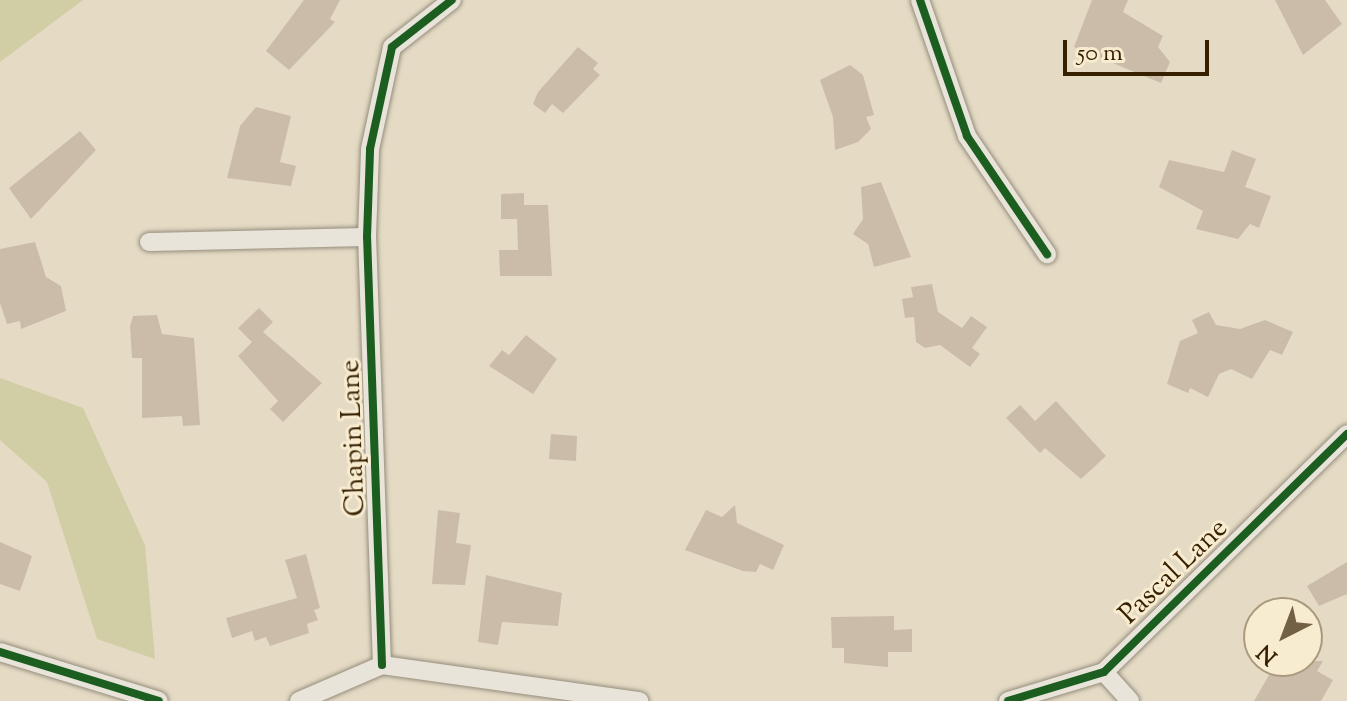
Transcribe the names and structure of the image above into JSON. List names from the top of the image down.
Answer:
{
  "streets": {
    "street": ["Chapin Lane", "Pascal Lane"]
  },
  "scale_bar": "50 m",
  "north": "bottom left"
}
